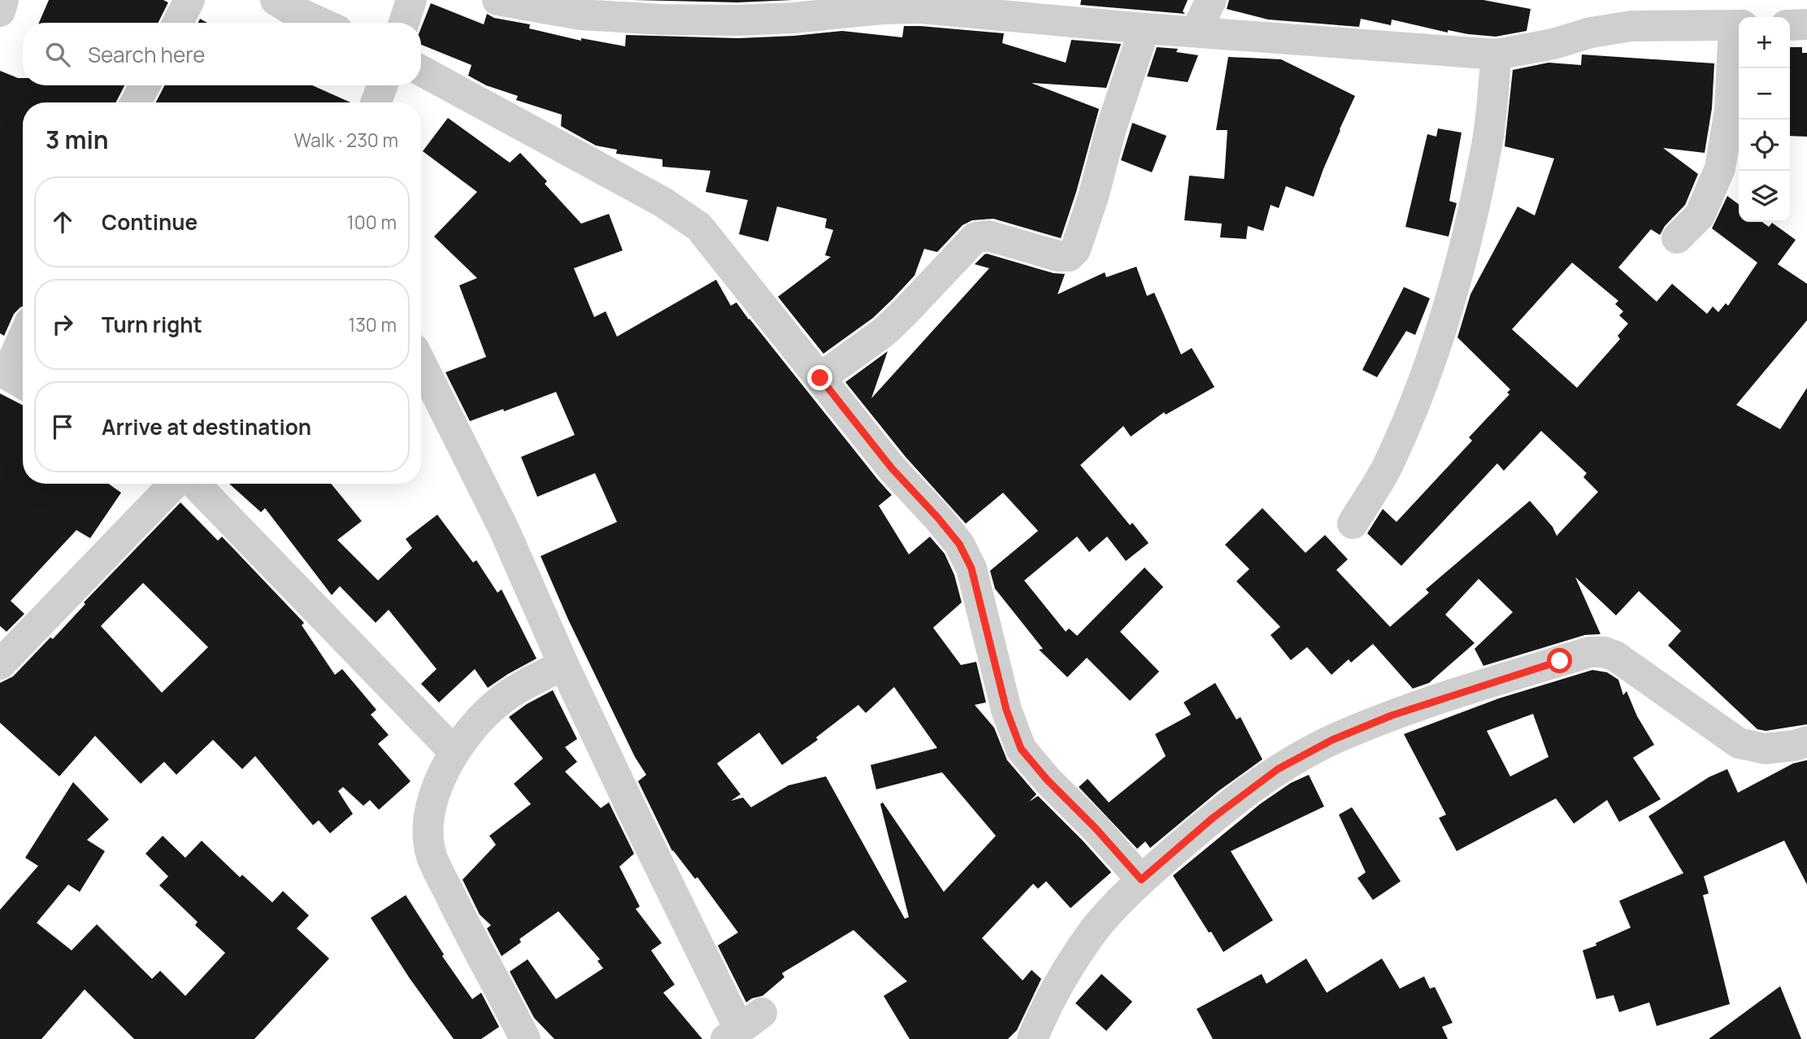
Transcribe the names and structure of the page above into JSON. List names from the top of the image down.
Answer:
{
  "page": {
    "map_buttons": ["+", "−"],
    "search": "Search here",
    "heading": ["3 min", "Walk · 230 m"],
    "list": [
      ["Continue", "100 m"],
      ["Turn right", "130 m"],
      "Arrive at destination"
    ]
  }
}
